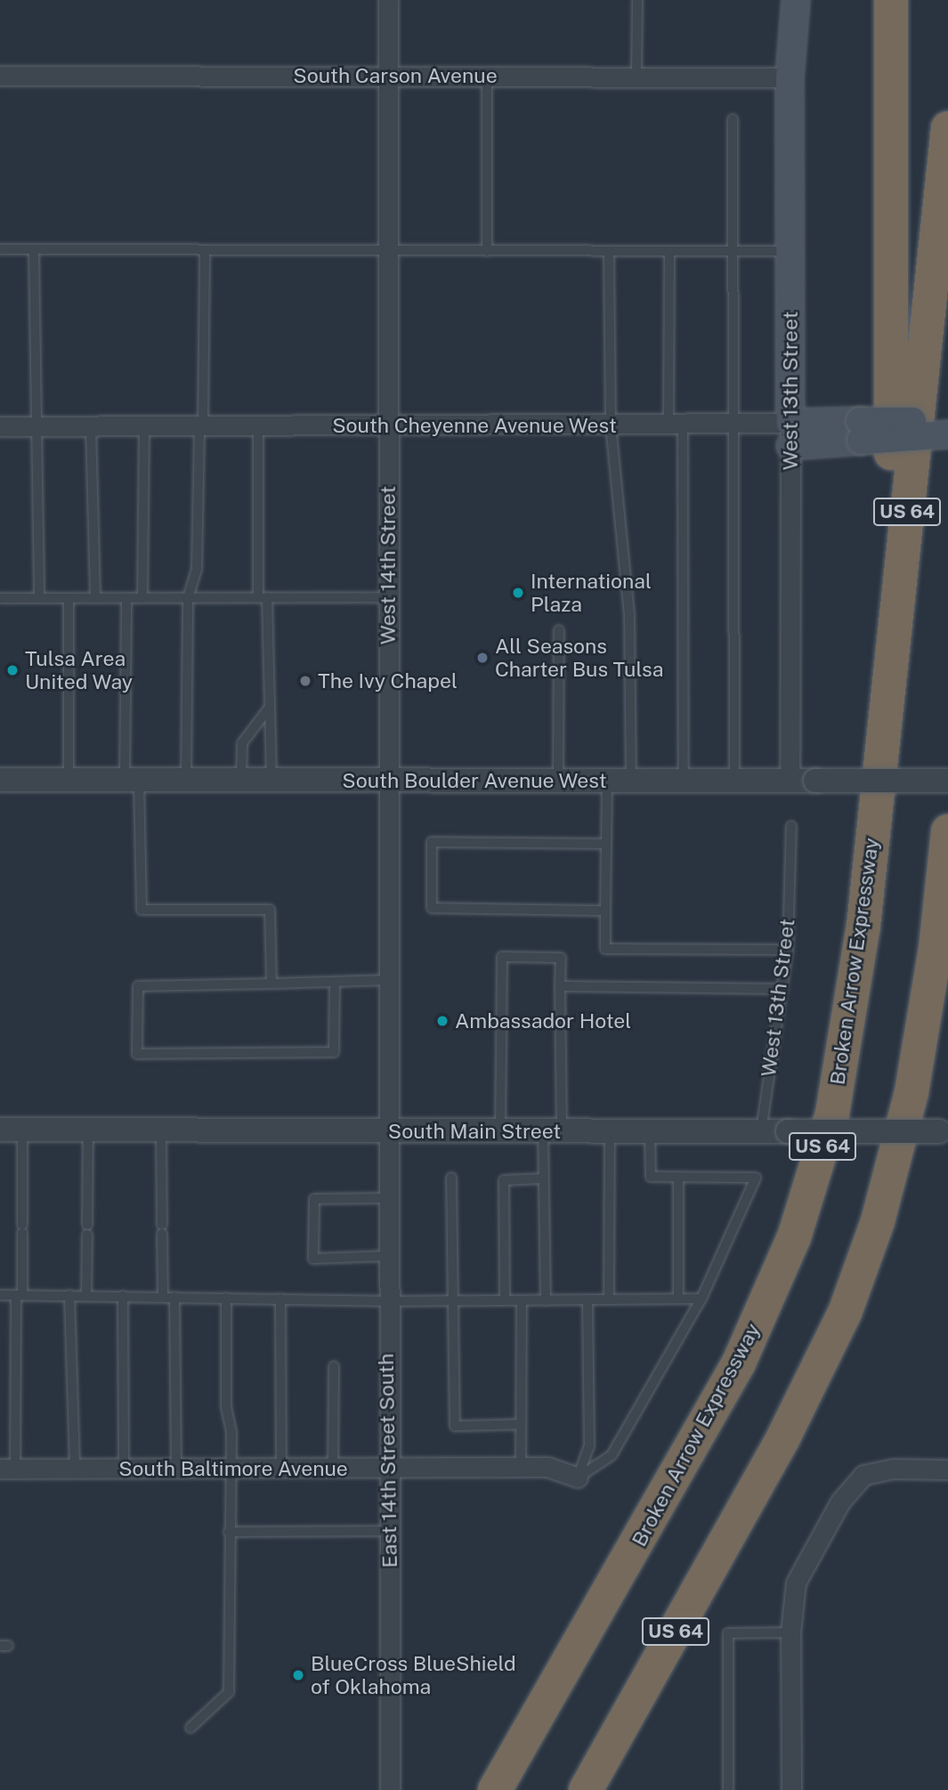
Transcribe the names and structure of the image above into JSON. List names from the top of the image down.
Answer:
{
  "streets": {
    "highway": ["US 64", "Broken Arrow Expressway"],
    "main road": ["West 13th Street", "South Cheyenne Avenue West"],
    "street": [
      "South Carson Avenue",
      "West 14th Street",
      "South Boulder Avenue West",
      "South Main Street",
      "East 14th Street South",
      "South Baltimore Avenue"
    ]
  },
  "crossings": [
    ["South Carson Avenue", "West 13th Street"],
    ["South Carson Avenue", "West 14th Street"],
    ["West 13th Street", "South Cheyenne Avenue West"],
    ["West 13th Street", "South Boulder Avenue West"],
    ["West 13th Street", "South Main Street"],
    ["South Cheyenne Avenue West", "West 14th Street"],
    ["West 14th Street", "South Boulder Avenue West"],
    ["West 14th Street", "South Main Street"],
    ["West 14th Street", "East 14th Street South"],
    ["South Main Street", "East 14th Street South"],
    ["East 14th Street South", "South Baltimore Avenue"]
  ],
  "places": [
    "International Plaza",
    "All Seasons Charter Bus Tulsa",
    "Tulsa Area United Way",
    "The Ivy Chapel",
    "Ambassador Hotel",
    "BlueCross BlueShield of Oklahoma"
  ]
}
